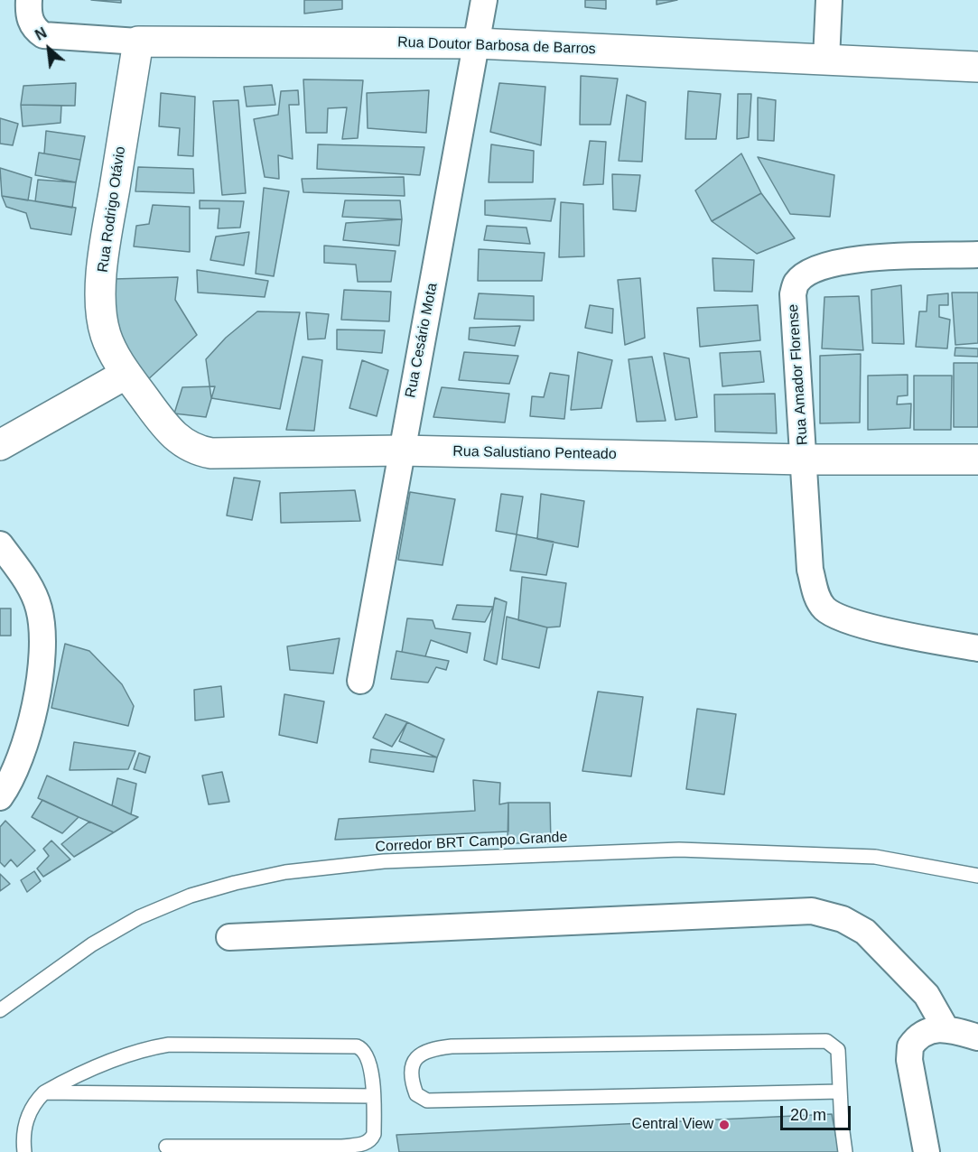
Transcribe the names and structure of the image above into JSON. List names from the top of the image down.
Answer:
{
  "streets": {
    "street": [
      "Rua Doutor Barbosa de Barros",
      "Rua Rodrigo Otávio",
      "Rua Cesário Mota",
      "Rua Amador Florense",
      "Rua Salustiano Penteado"
    ],
    "lane": ["Corredor BRT Campo Grande"]
  },
  "crossings": [
    ["Rua Doutor Barbosa de Barros", "Rua Rodrigo Otávio"],
    ["Rua Doutor Barbosa de Barros", "Rua Cesário Mota"],
    ["Rua Rodrigo Otávio", "Rua Salustiano Penteado"],
    ["Rua Cesário Mota", "Rua Salustiano Penteado"],
    ["Rua Amador Florense", "Rua Salustiano Penteado"]
  ],
  "places": ["Central View"],
  "scale_bar": "20 m",
  "north": "top left"
}
